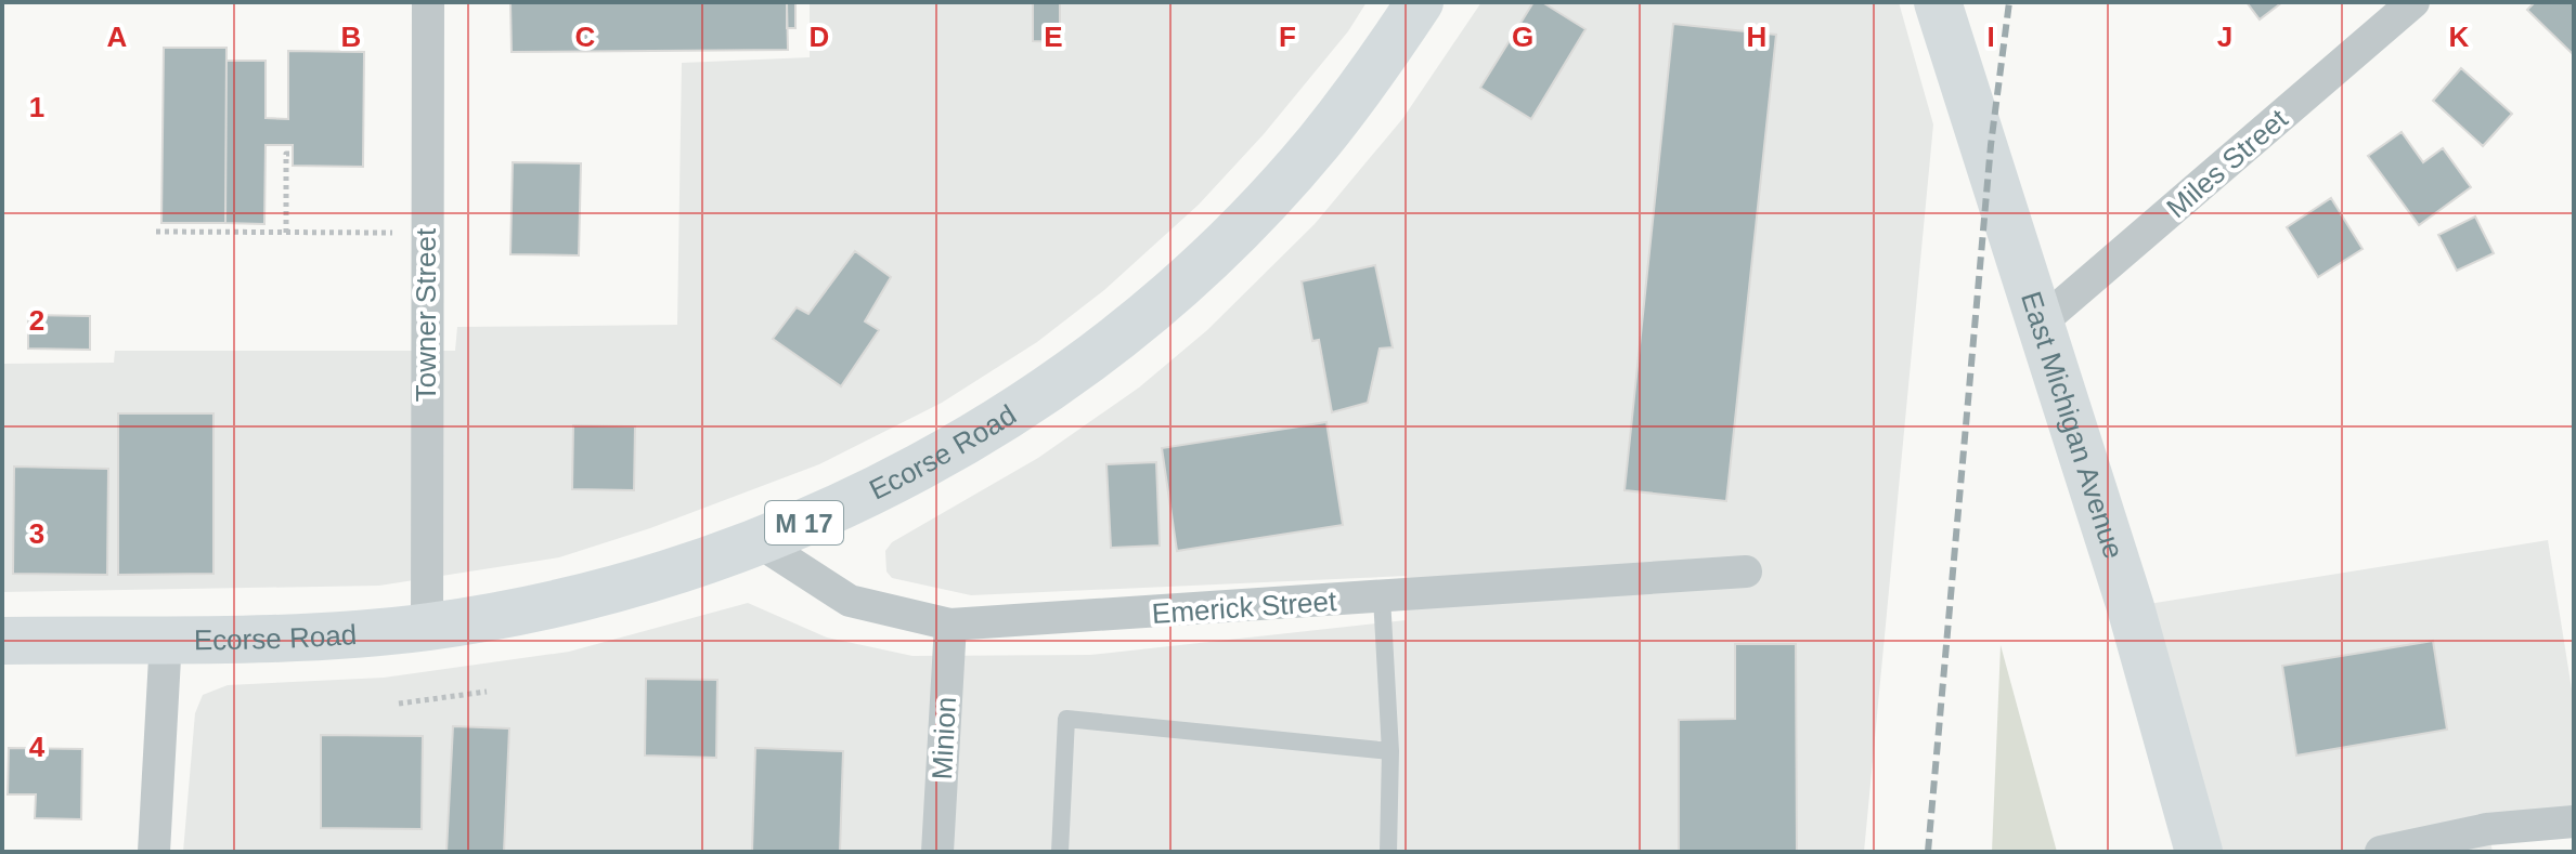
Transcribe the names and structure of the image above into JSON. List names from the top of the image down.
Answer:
{
  "streets": {
    "main road": ["East Michigan Avenue", "Ecorse Road", "M 17"],
    "street": [
      "Miles Street",
      "Towner Street",
      "Emerick Street",
      "Minion"
    ]
  },
  "crossings": [
    ["Miles Street", "East Michigan Avenue"],
    ["Towner Street", "Ecorse Road"],
    ["Ecorse Road", "Emerick Street"],
    ["Emerick Street", "Minion"]
  ],
  "grid": {
    "columns": [
      "A",
      "B",
      "C",
      "D",
      "E",
      "F",
      "G",
      "H",
      "I",
      "J",
      "K"
    ],
    "rows": [
      "1",
      "2",
      "3",
      "4"
    ]
  }
}
